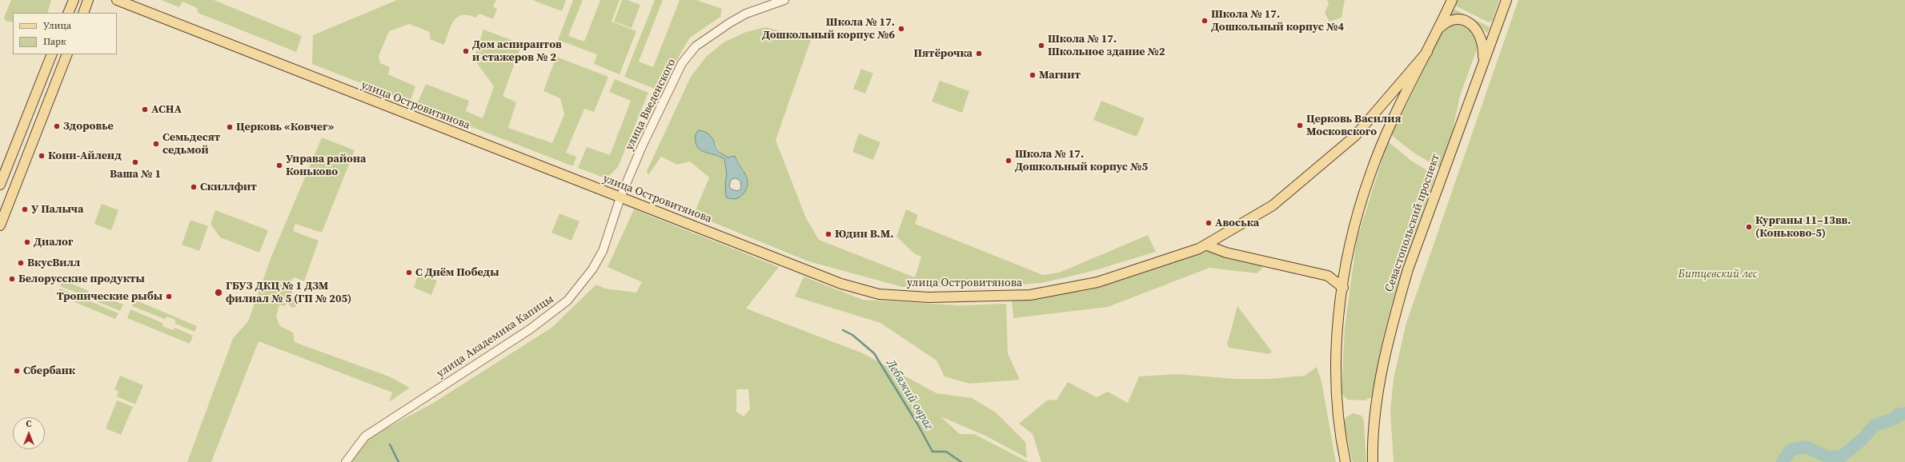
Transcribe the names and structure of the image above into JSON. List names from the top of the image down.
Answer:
{
  "streets": {
    "main road": ["улица Островитянова", "Севастопольский проспект"],
    "street": ["улица Введенского", "улица Академика Капицы"]
  },
  "crossings": [
    ["улица Введенского", "улица Островитянова"],
    ["улица Введенского", "улица Академика Капицы"],
    ["улица Островитянова", "улица Академика Капицы"]
  ],
  "water": ["Лебяжий овраг"],
  "parks": ["Битцевский лес"],
  "places": [
    "Школа № 17. Дошкольный корпус №4",
    "Школа № 17. Дошкольный корпус №6",
    "Школа № 17. Школьное здание №2",
    "Дом аспирантов и стажеров № 2",
    "Пятёрочка",
    "Магнит",
    "АСНА",
    "Церковь Василия Московского",
    "Здоровье",
    "Церковь «Ковчег»",
    "Семьдесят седьмой",
    "Кони-Айленд",
    "Школа № 17. Дошкольный корпус №5",
    "Ваша № 1",
    "Управа района Коньково",
    "Скиллфит",
    "У Палыча",
    "Авоська",
    "Курганы 11–13вв. (Коньково-5)",
    "Юдин В.М.",
    "Диалог",
    "ВкусВилл",
    "С Днём Победы",
    "Белорусские продукты",
    "ГБУЗ ДКЦ № 1 ДЗМ филиал № 5 (ГП № 205)",
    "Тропические рыбы",
    "Сбербанк"
  ],
  "legend": ["Улица", "Парк"],
  "north": "top"
}
